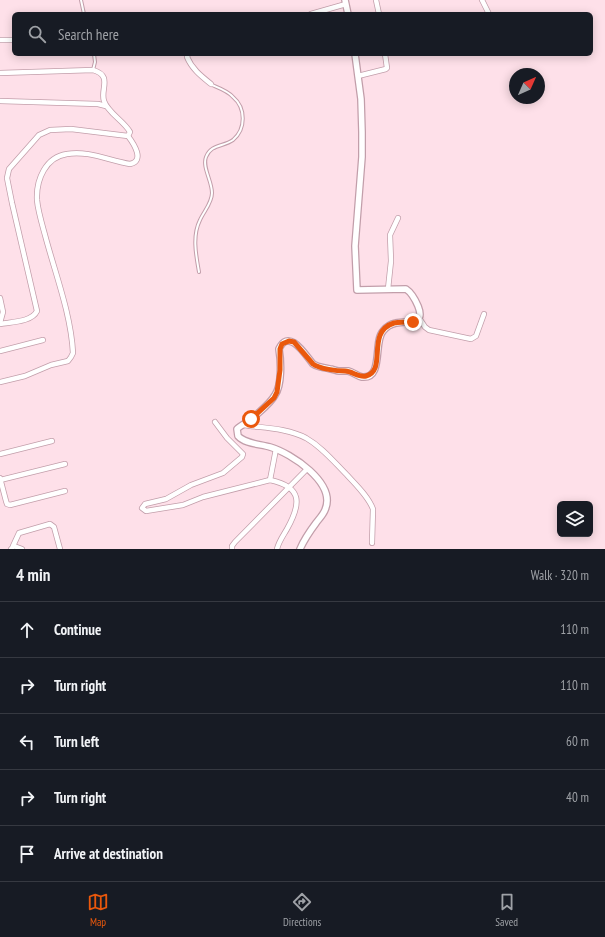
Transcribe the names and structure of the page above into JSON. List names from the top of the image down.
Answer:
{
  "north": "top right",
  "page": {
    "search": "Search here",
    "heading": ["4 min", "Walk · 320 m"],
    "list": [
      ["Continue", "110 m"],
      ["Turn right", "110 m"],
      ["Turn left", "60 m"],
      ["Turn right", "40 m"],
      "Arrive at destination"
    ],
    "nav": ["Map", "Directions", "Saved"]
  }
}
